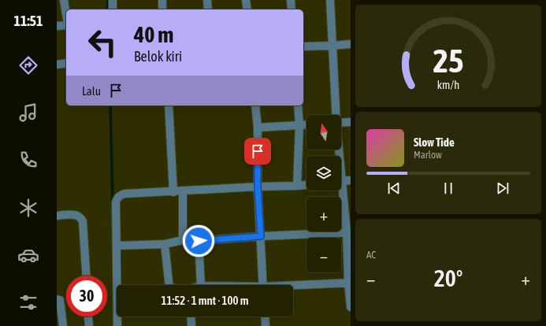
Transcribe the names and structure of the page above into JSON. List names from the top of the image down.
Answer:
{
  "north": "top",
  "page": {
    "tabs": "11:51",
    "turn": ["40 m", "Belok kiri"],
    "then": "Lalu",
    "map_buttons": ["+", "−"],
    "song": ["Slow Tide", "Marlow"],
    "tile": "AC",
    "heat": ["−", "20°", "+"],
    "limit": "30",
    "trip": "11:52 · 1 mnt · 100 m",
    "gauge": ["25", "km/h"]
  }
}
